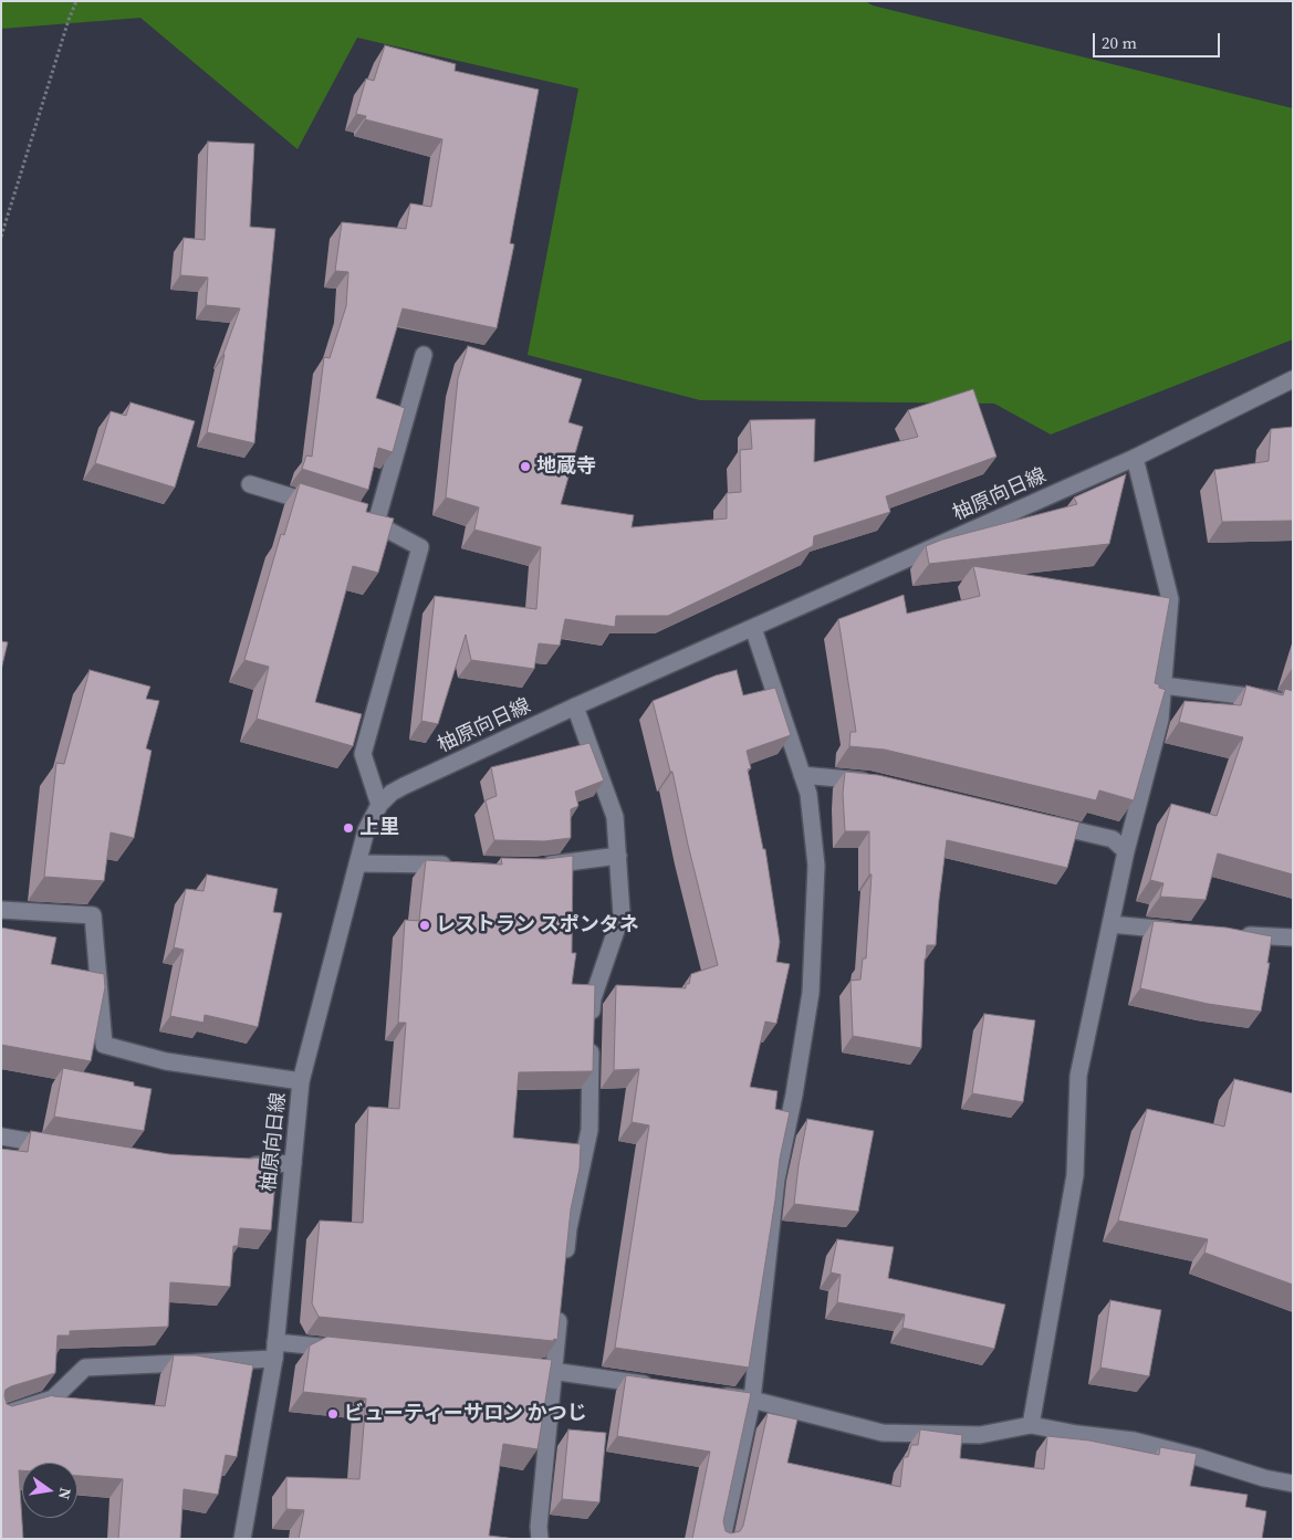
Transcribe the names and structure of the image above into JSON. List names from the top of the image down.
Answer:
{
  "streets": {
    "main road": ["柚原向日線"]
  },
  "places": [
    "地蔵寺",
    "上里",
    "レストラン スポンタネ",
    "ビューティーサロン かつじ"
  ],
  "scale_bar": "20 m",
  "north": "right"
}
